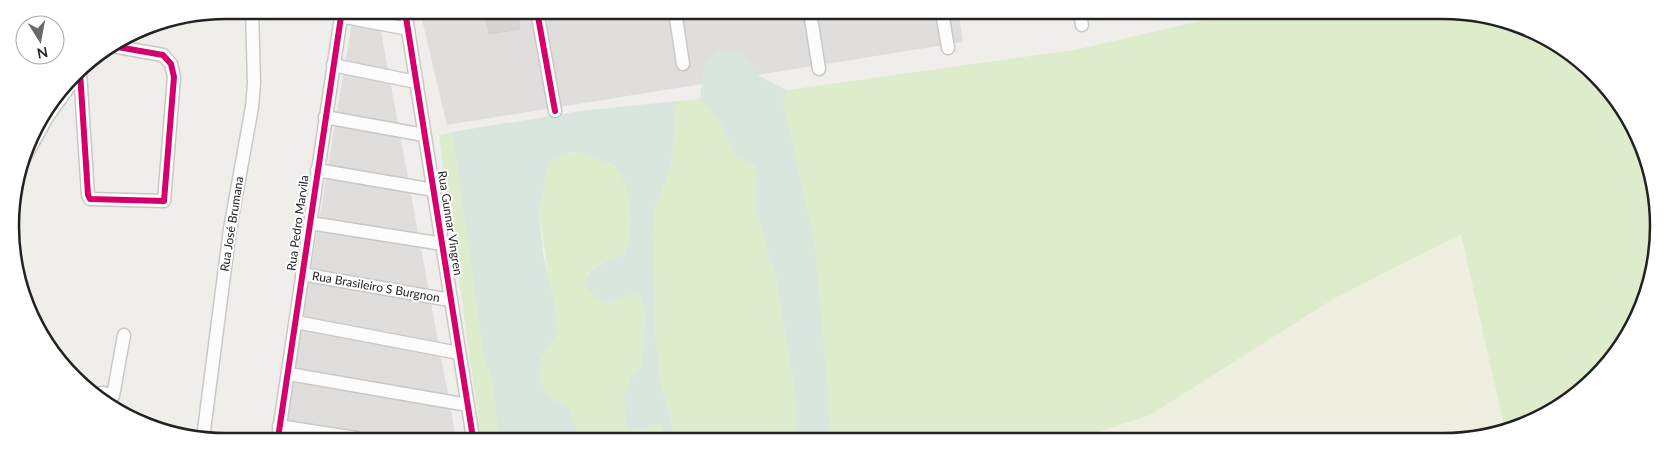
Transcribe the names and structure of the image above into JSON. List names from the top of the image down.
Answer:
{
  "streets": {
    "street": [
      "Rua Pedro Marvila",
      "Rua Gunnar Vingren",
      "Rua José Brumana",
      "Rua Brasileiro S Burgnon"
    ]
  },
  "crossings": [
    ["Rua Pedro Marvila", "Rua Gunnar Vingren"],
    ["Rua Pedro Marvila", "Rua Brasileiro S Burgnon"],
    ["Rua Gunnar Vingren", "Rua Brasileiro S Burgnon"]
  ],
  "north": "bottom"
}
